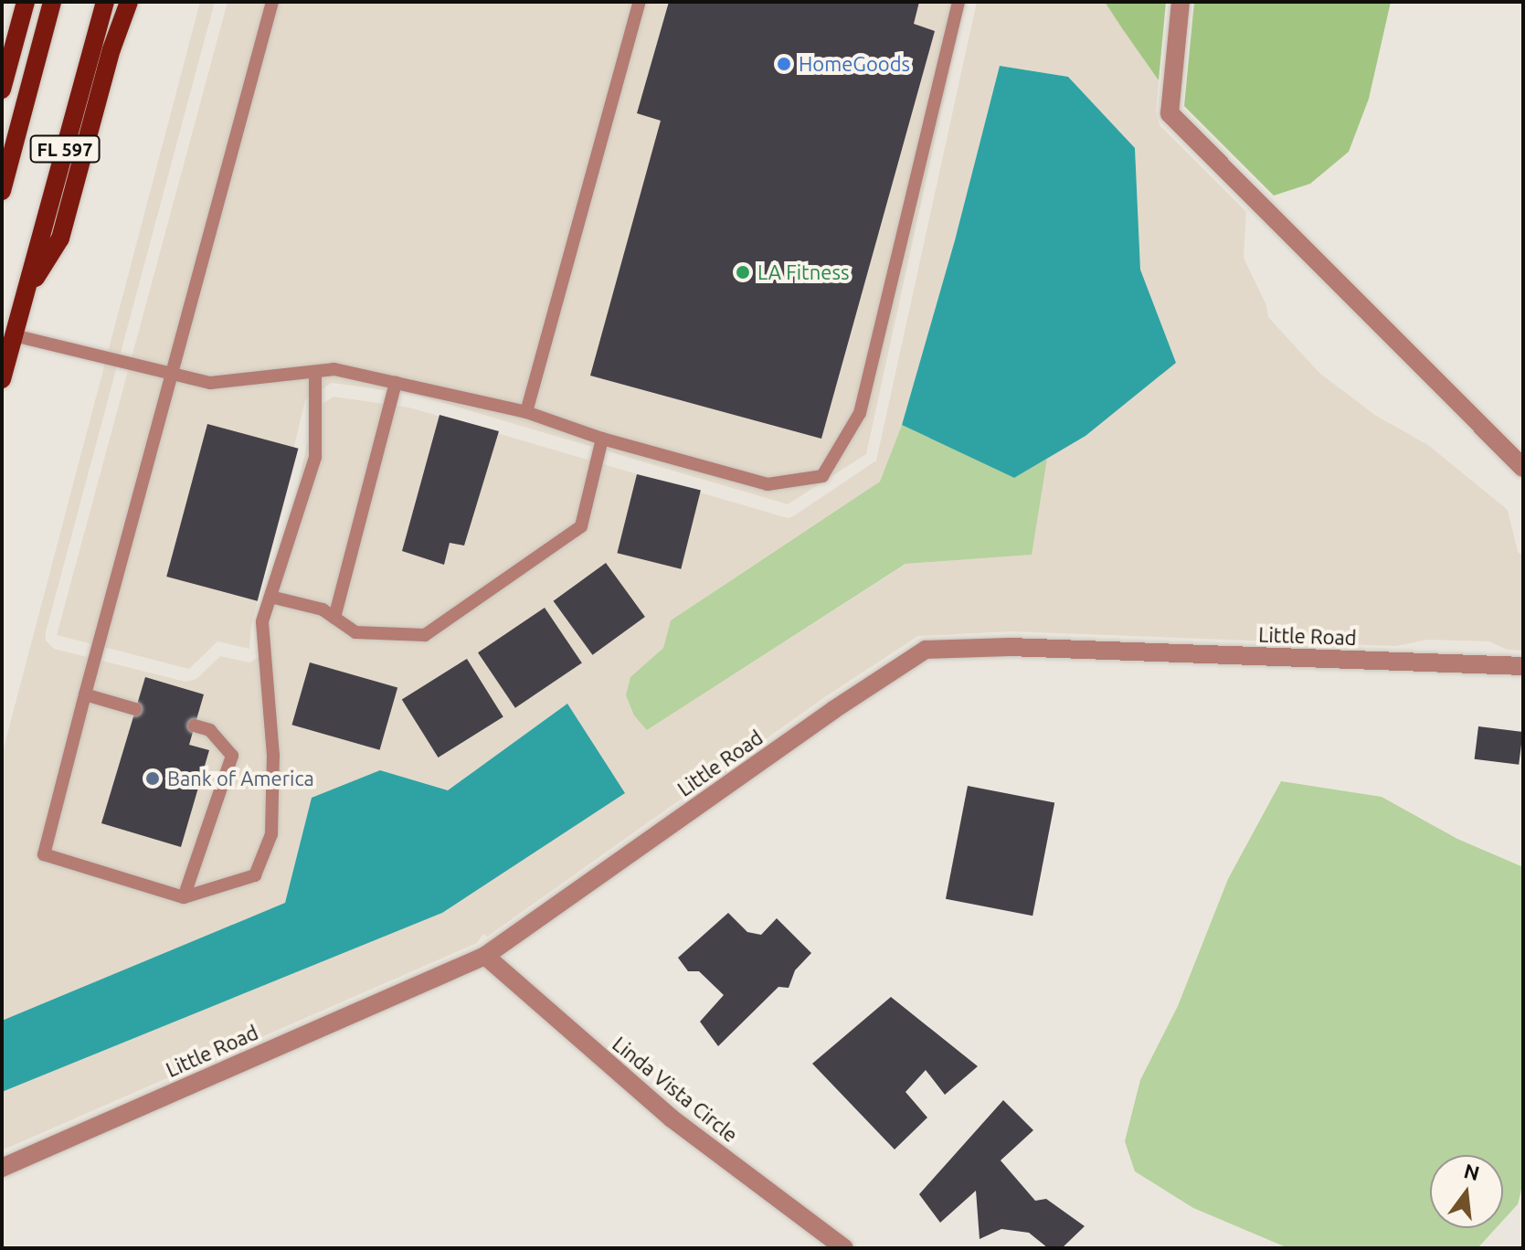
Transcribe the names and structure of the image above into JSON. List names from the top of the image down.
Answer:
{
  "streets": {
    "main road": ["FL 597"],
    "street": ["Little Road", "Linda Vista Circle"]
  },
  "crossings": [
    ["Little Road", "Linda Vista Circle"]
  ],
  "places": ["HomeGoods", "LA Fitness", "Bank of America"],
  "north": "top"
}
